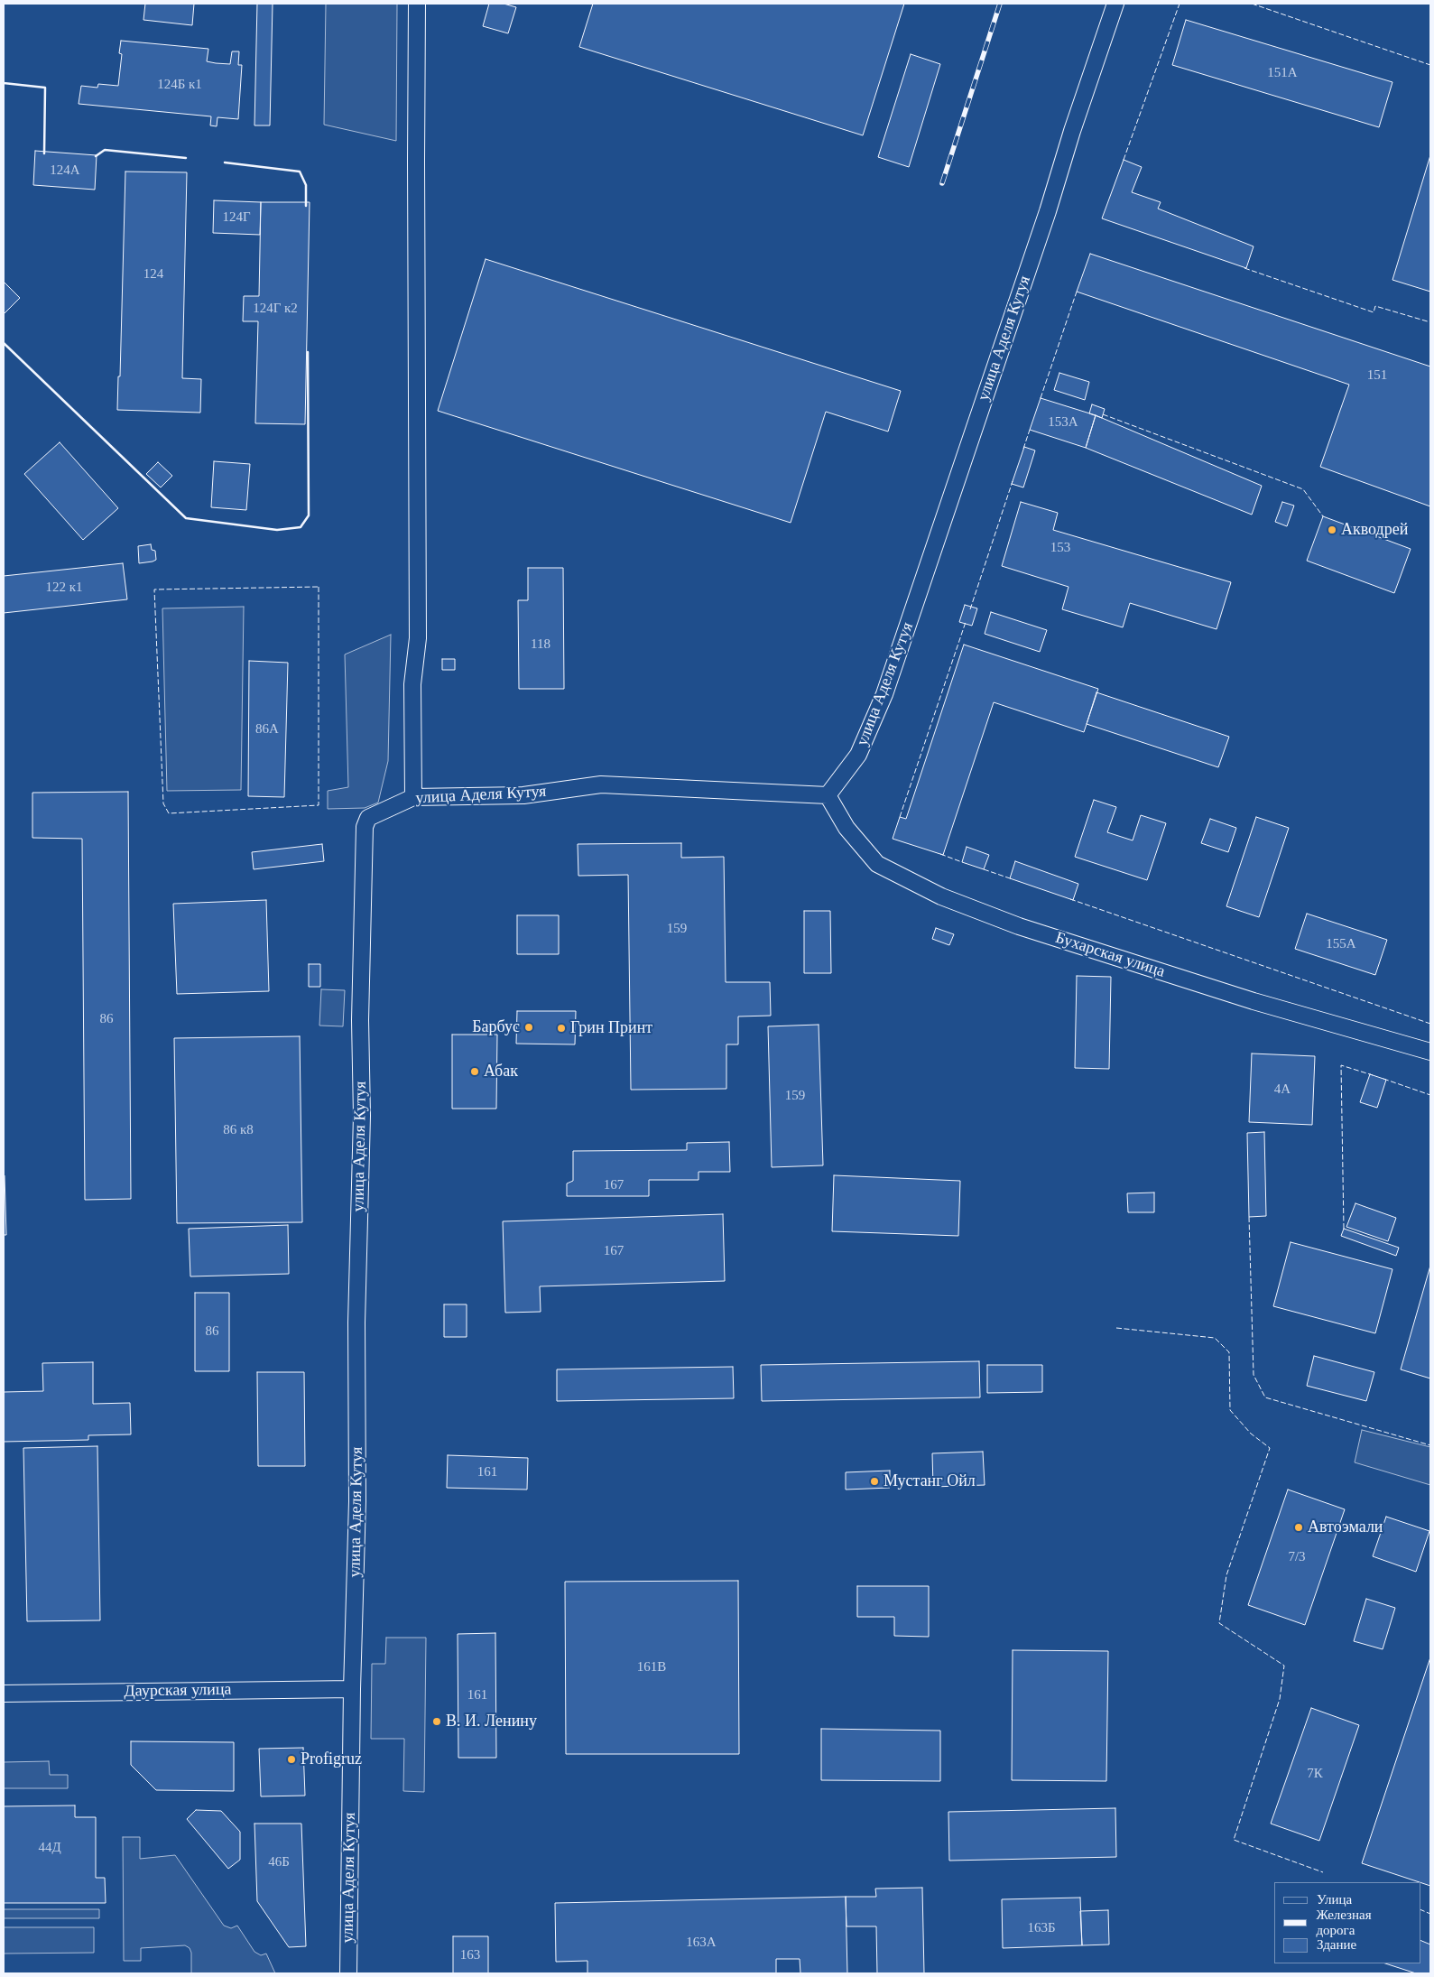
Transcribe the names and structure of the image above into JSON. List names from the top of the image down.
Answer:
{
  "streets": {
    "street": ["улица Аделя Кутуя", "Бухарская улица", "Даурская улица"]
  },
  "crossings": [
    ["улица Аделя Кутуя", "Бухарская улица"],
    ["улица Аделя Кутуя", "Даурская улица"]
  ],
  "places": [
    "Акводрей",
    "Барбус",
    "Грин Принт",
    "Абак",
    "Мустанг Ойл",
    "Автоэмали",
    "В. И. Ленину",
    "Profigruz"
  ],
  "house_numbers": [
    "151А",
    "124Б к1",
    "124А",
    "124Г",
    "124",
    "124Г к2",
    "151",
    "153А",
    "153",
    "122 к1",
    "118",
    "86А",
    "159",
    "155А",
    "86",
    "4А",
    "159",
    "86 к8",
    "167",
    "167",
    "86",
    "161",
    "7/3",
    "161В",
    "161",
    "7К",
    "44Д",
    "46Б",
    "163Б",
    "163А",
    "163"
  ],
  "legend": ["Улица", "Железная дорога", "Здание"]
}
